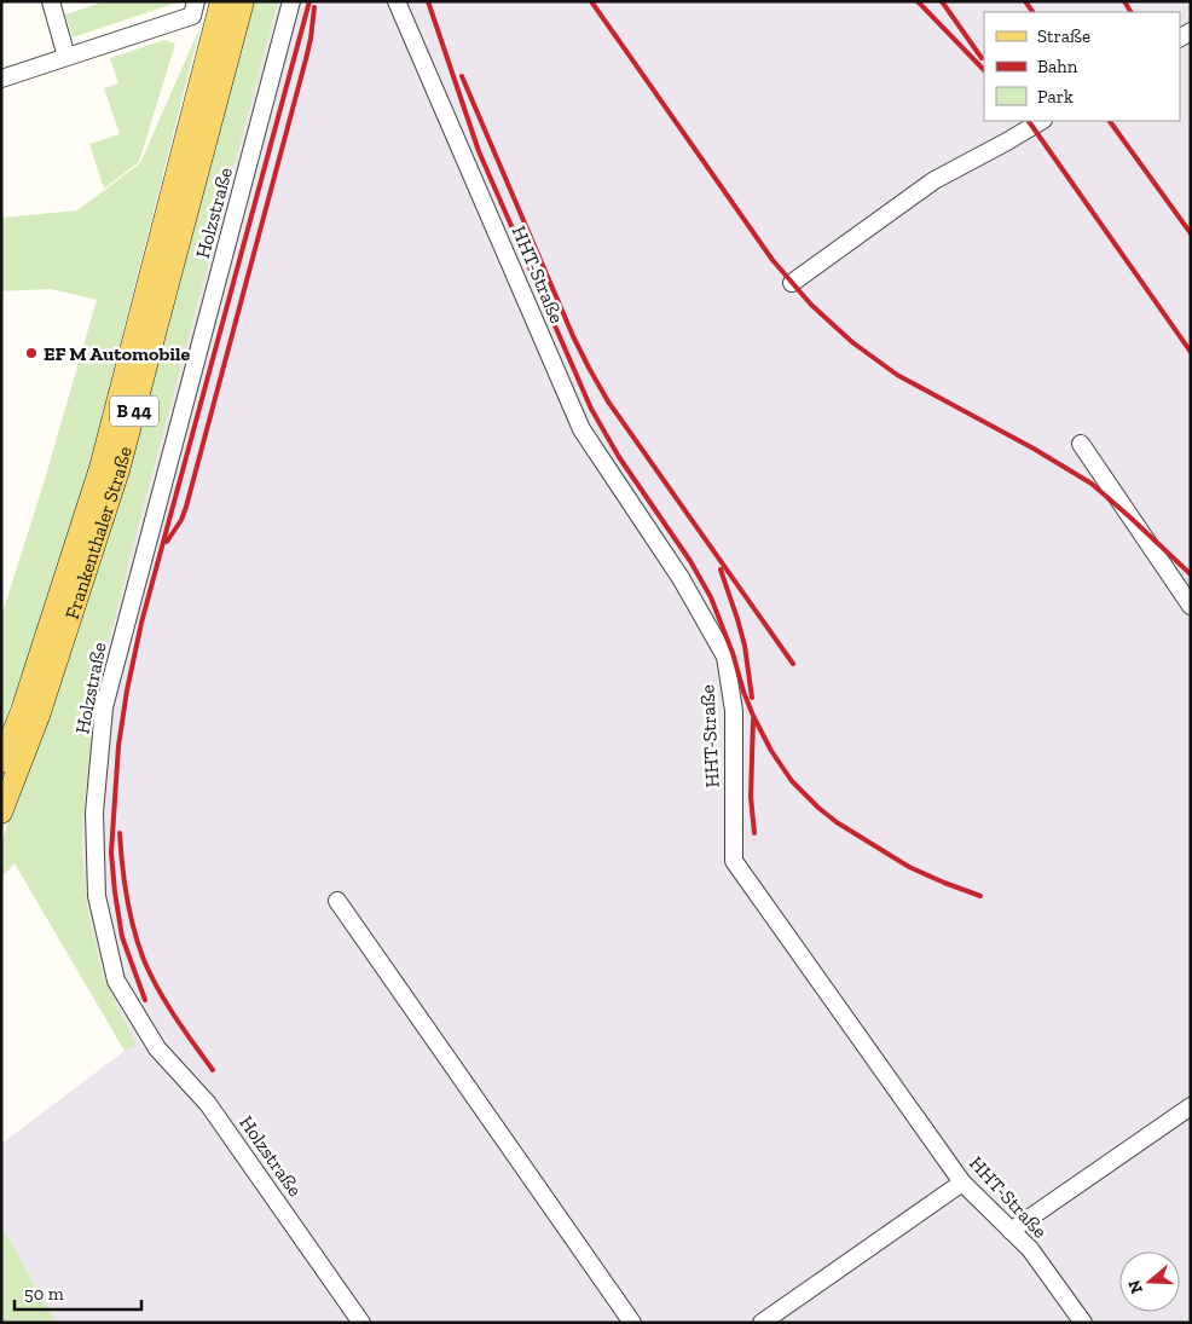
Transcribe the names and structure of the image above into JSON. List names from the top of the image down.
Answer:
{
  "streets": {
    "main road": ["B 44", "Frankenthaler Straße"],
    "street": ["Holzstraße", "HHT-Straße"]
  },
  "places": ["EF M Automobile"],
  "legend": ["Straße", "Bahn", "Park"],
  "scale_bar": "50 m",
  "north": "left"
}
